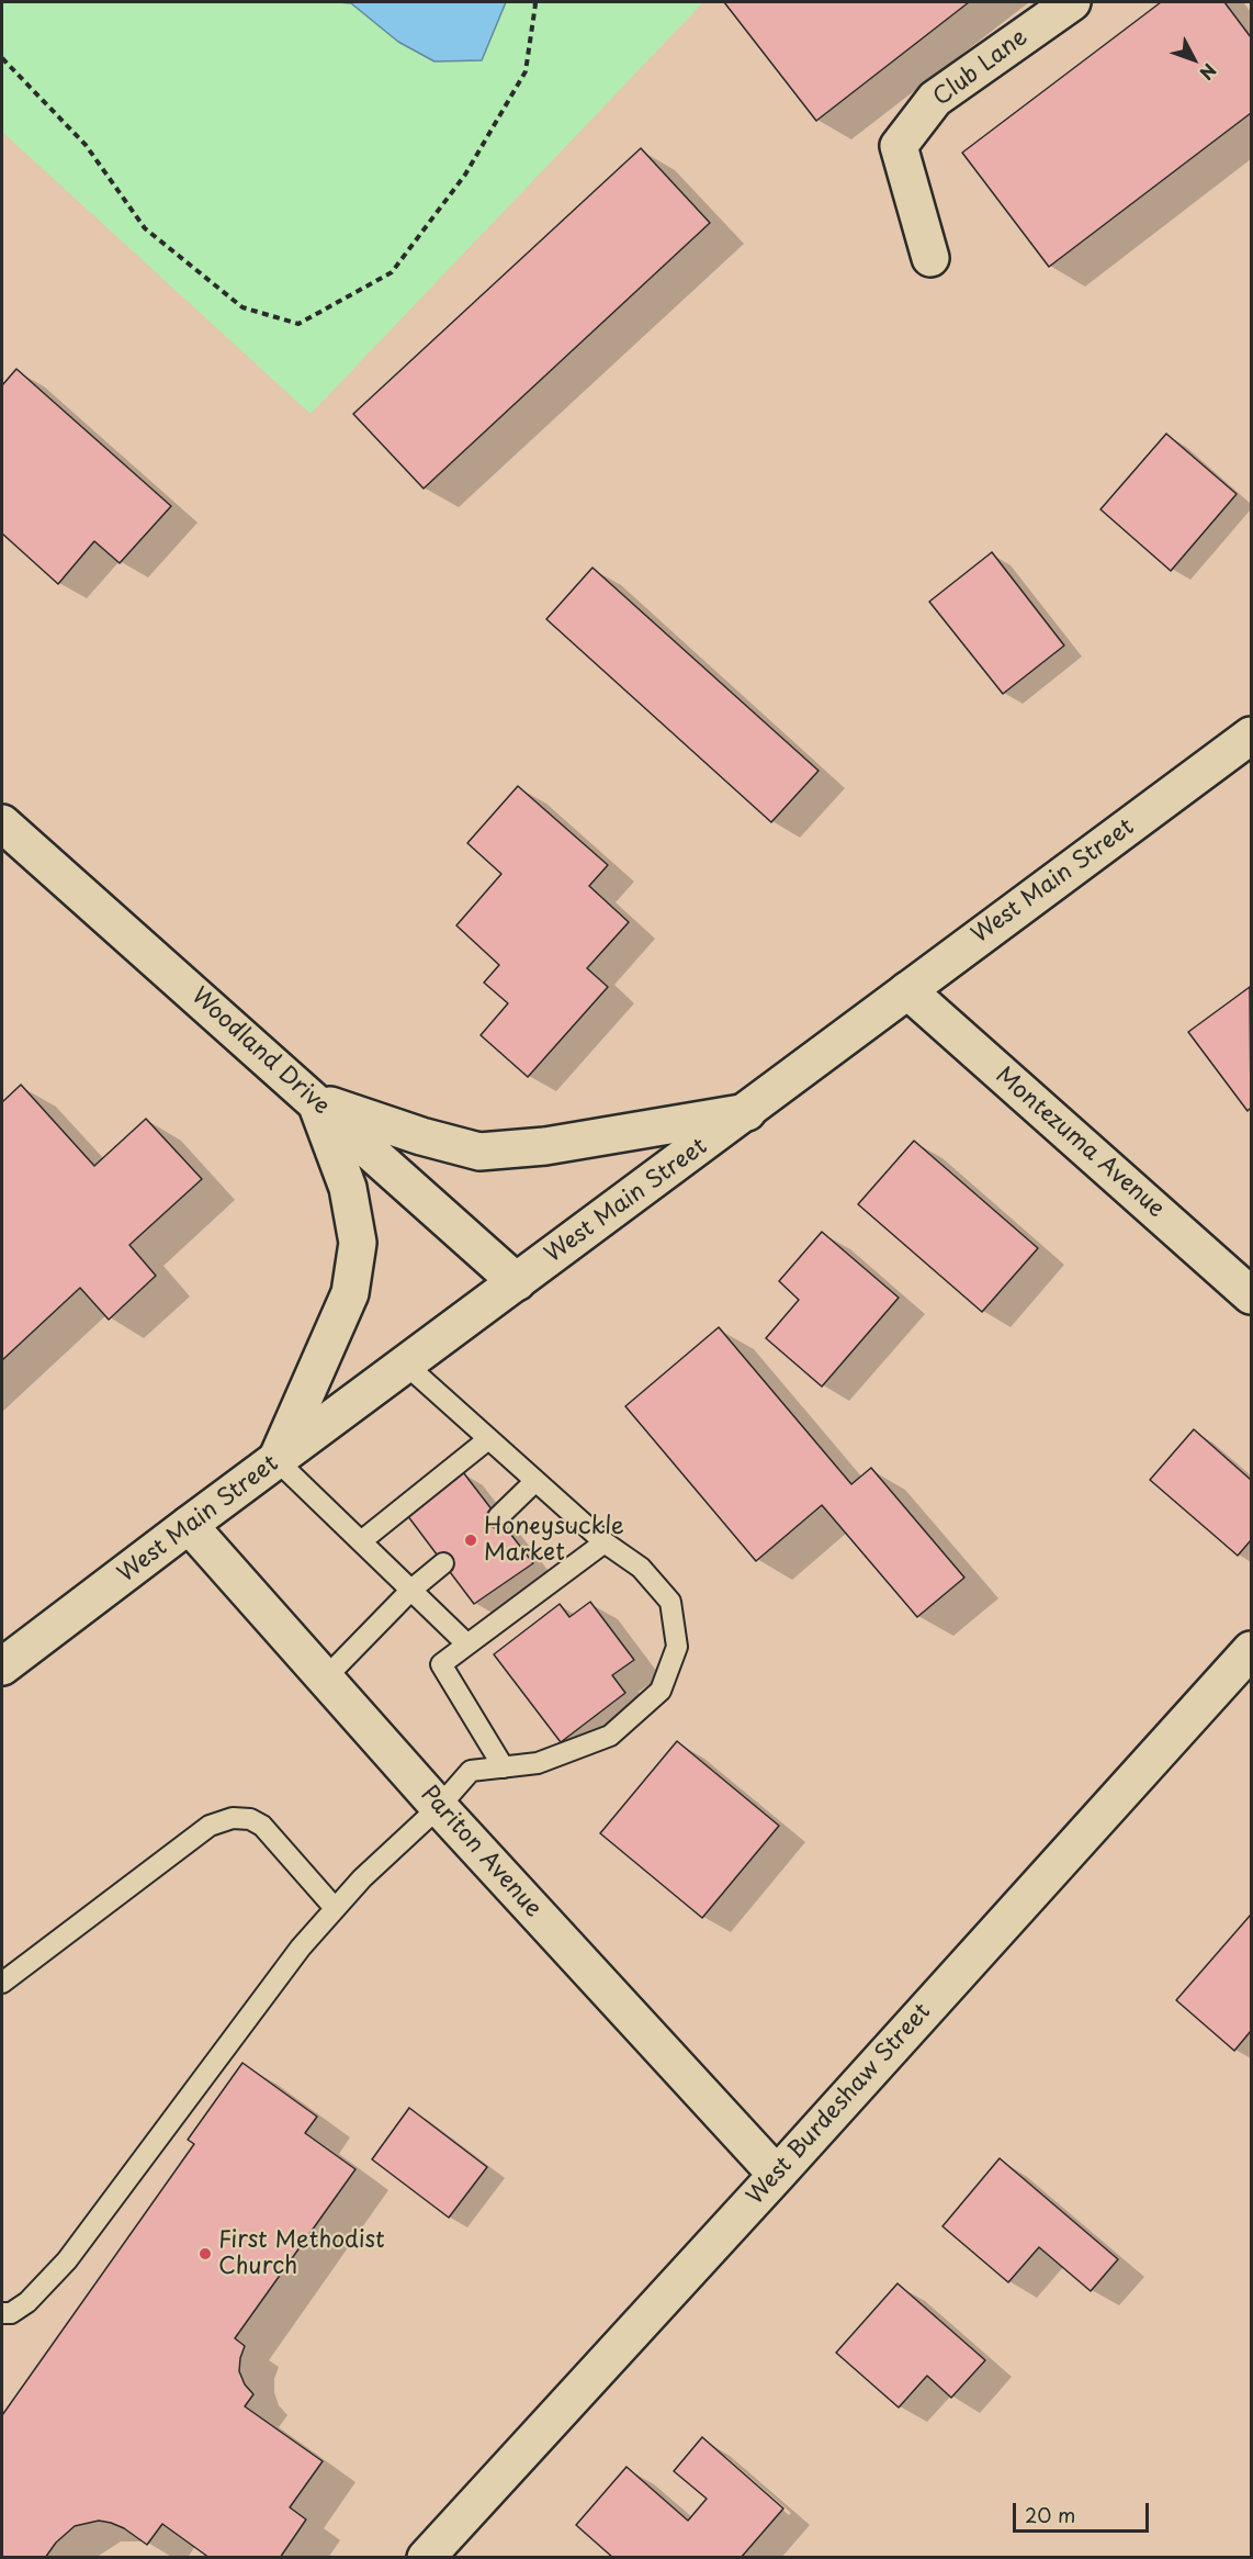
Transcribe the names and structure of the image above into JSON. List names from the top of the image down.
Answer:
{
  "streets": {
    "main road": [
      "Club Lane",
      "West Main Street",
      "Woodland Drive",
      "Montezuma Avenue",
      "Pariton Avenue",
      "West Burdeshaw Street"
    ]
  },
  "crossings": [
    ["West Main Street", "Woodland Drive"],
    ["West Main Street", "Montezuma Avenue"],
    ["West Main Street", "Pariton Avenue"],
    ["Pariton Avenue", "West Burdeshaw Street"]
  ],
  "places": ["Honeysuckle Market", "First Methodist Church"],
  "scale_bar": "20 m",
  "north": "bottom right"
}
